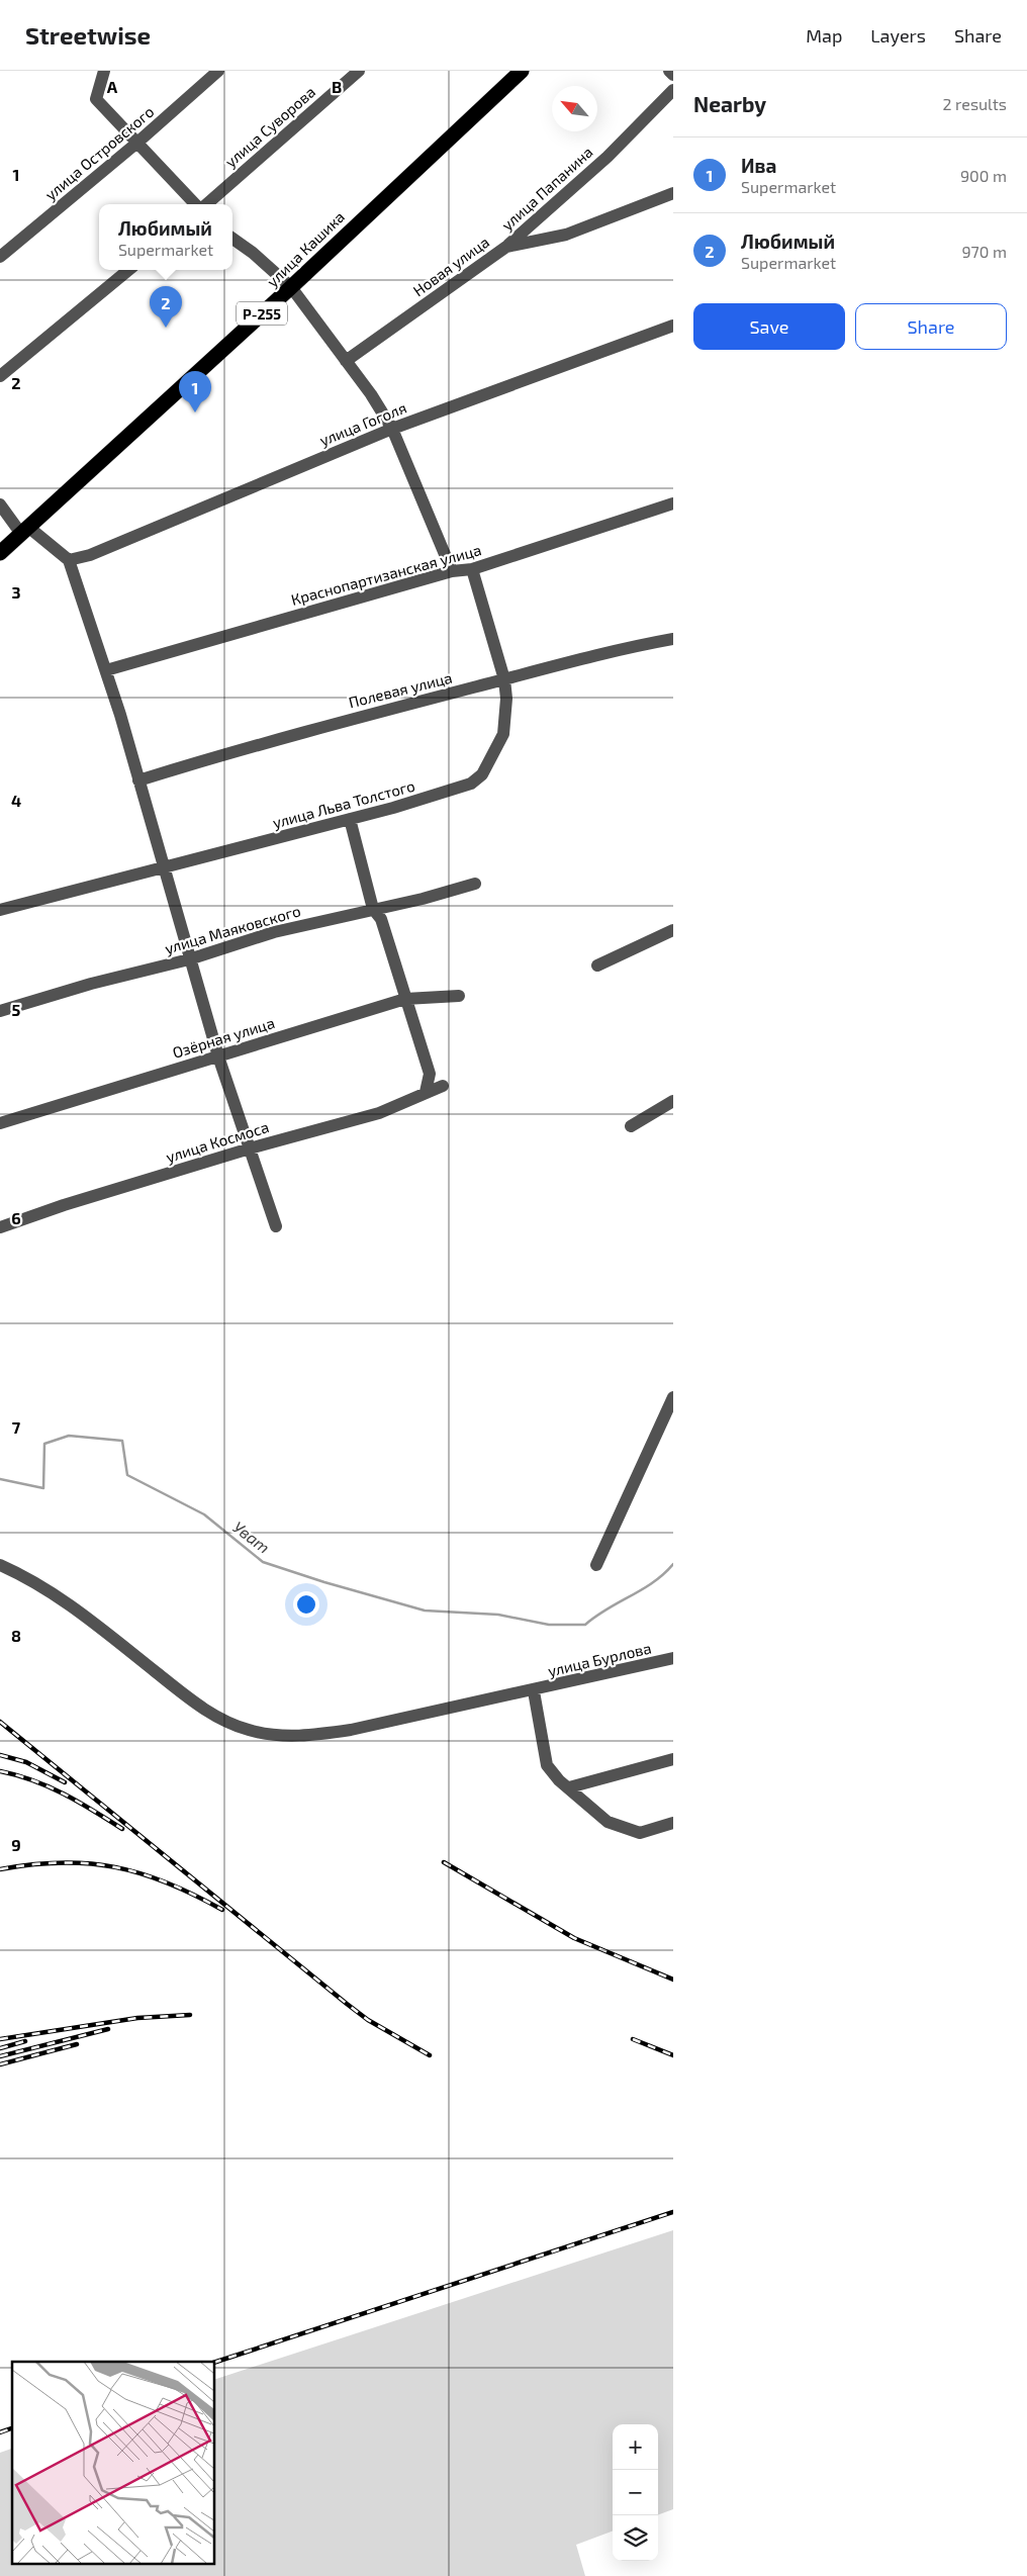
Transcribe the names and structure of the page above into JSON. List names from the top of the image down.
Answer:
{
  "streets": {
    "highway": ["улица Кашика", "Р-255"],
    "street": [
      "улица Суворова",
      "улица Островского",
      "улица Папанина",
      "Новая улица",
      "улица Гоголя",
      "Краснопартизанская улица",
      "Полевая улица",
      "улица Льва Толстого",
      "улица Маяковского",
      "Озёрная улица",
      "улица Космоса",
      "улица Бурлова"
    ]
  },
  "crossings": [
    ["улица Папанина", "Новая улица"],
    ["Краснопартизанская улица", "улица Льва Толстого"],
    ["Полевая улица", "улица Льва Толстого"]
  ],
  "water": ["Уват"],
  "north": "top left",
  "page": {
    "header": "Streetwise",
    "nav": ["Map", "Layers", "Share"],
    "heading": ["Nearby", "2 results"],
    "list": [
      {
        "mark": "1",
        "name": "Ива",
        "note": "Supermarket",
        "value": "900 m"
      },
      {
        "mark": "2",
        "name": "Любимый",
        "note": "Supermarket",
        "value": "970 m"
      }
    ],
    "popup": ["Любимый", "Supermarket"],
    "pins": ["2", "1"],
    "buttons": ["Save", "Share"],
    "map_buttons": ["+", "−"]
  },
  "grid": {
    "columns": ["A", "B"],
    "rows": [
      "1",
      "2",
      "3",
      "4",
      "5",
      "6",
      "7",
      "8",
      "9"
    ]
  }
}
